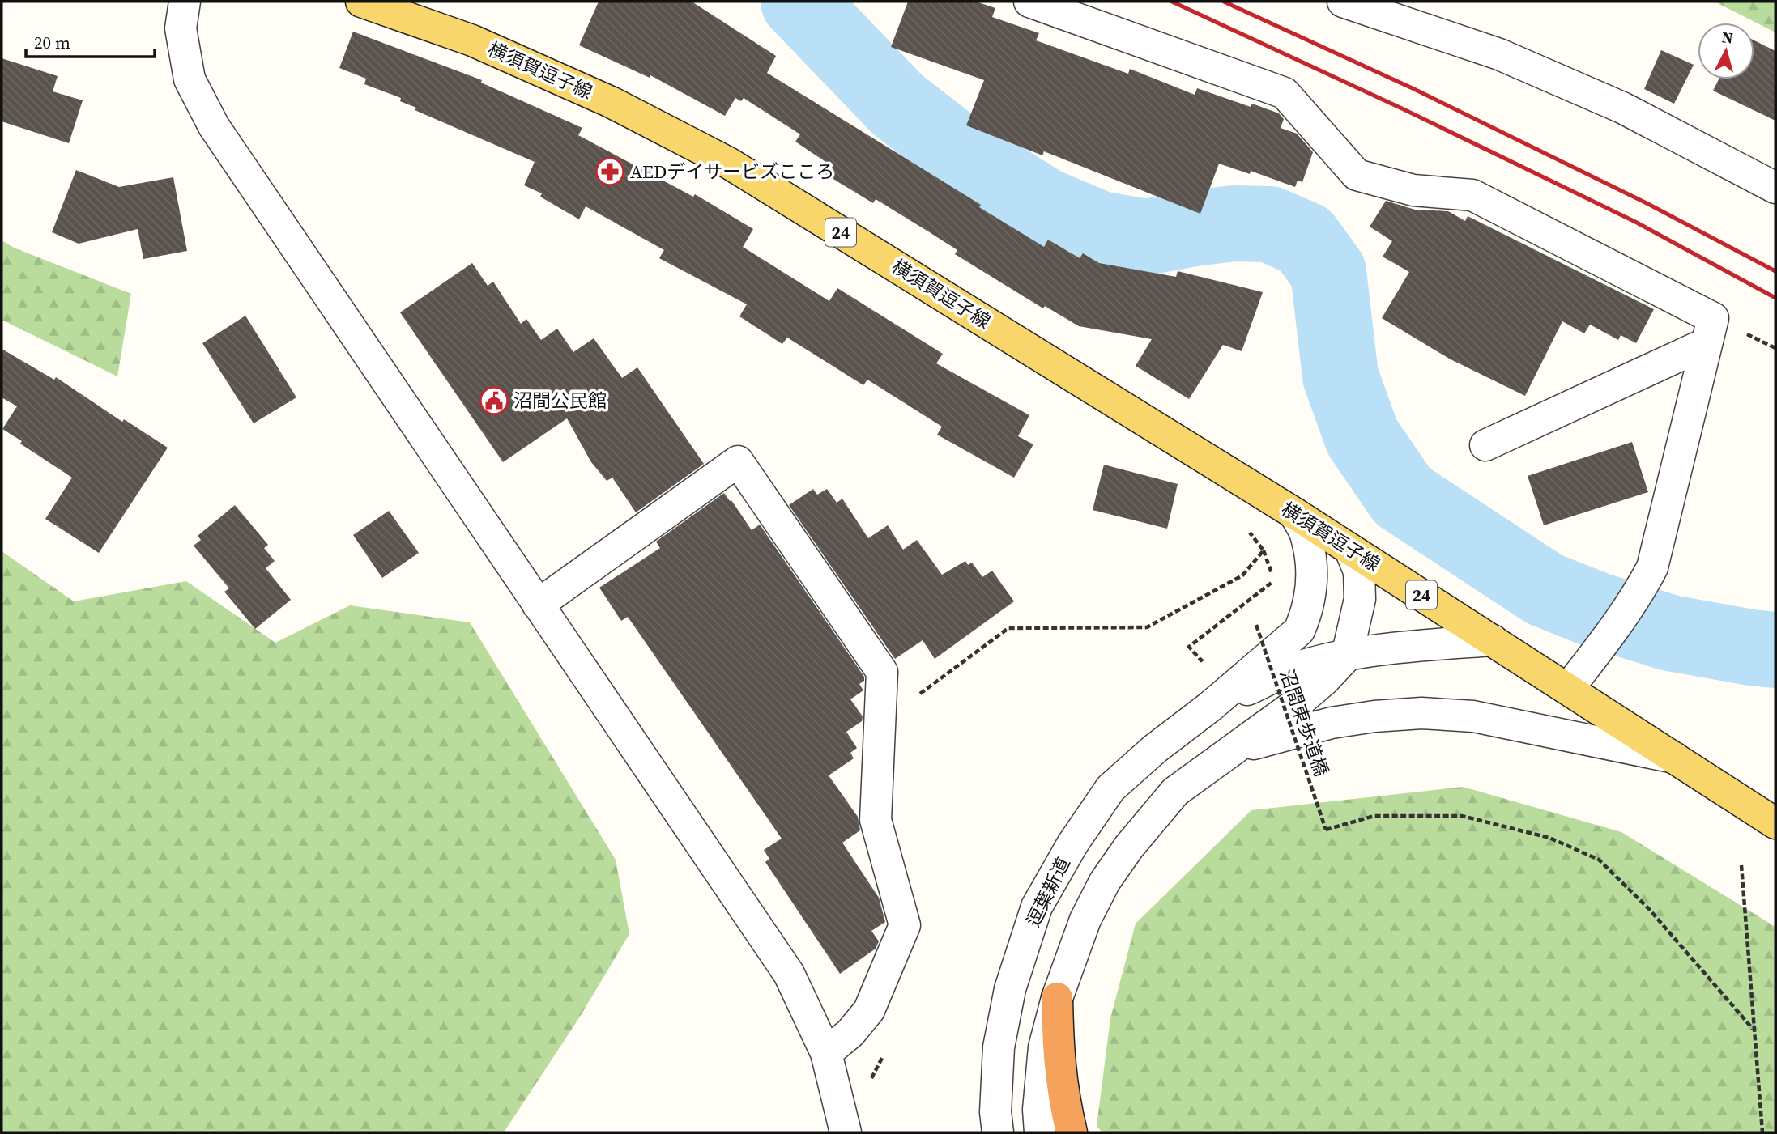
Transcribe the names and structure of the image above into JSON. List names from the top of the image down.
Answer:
{
  "streets": {
    "main road": ["横須賀逗子線", "24"],
    "street": ["逗葉新道"],
    "path": ["沼間東歩道橋"]
  },
  "crossings": [
    ["横須賀逗子線", "24"]
  ],
  "places": {
    "pharmacy": ["AEDデイサービズこころ"],
    "public building": ["沼間公民館"]
  },
  "scale_bar": "20 m",
  "north": "top"
}
